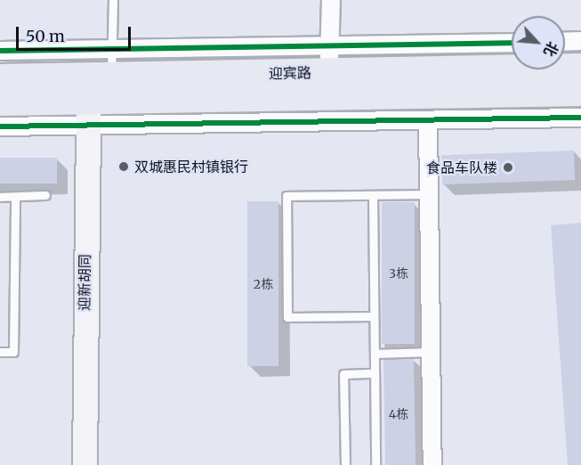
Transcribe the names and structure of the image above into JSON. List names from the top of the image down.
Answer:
{
  "streets": {
    "main road": ["迎宾路"],
    "street": ["迎新胡同"]
  },
  "crossings": [
    ["迎宾路", "迎新胡同"]
  ],
  "places": ["双城惠民村镇银行", "食品车队楼"],
  "house_numbers": ["3栋", "2栋", "4栋"],
  "scale_bar": "50 m",
  "north": "bottom right"
}
